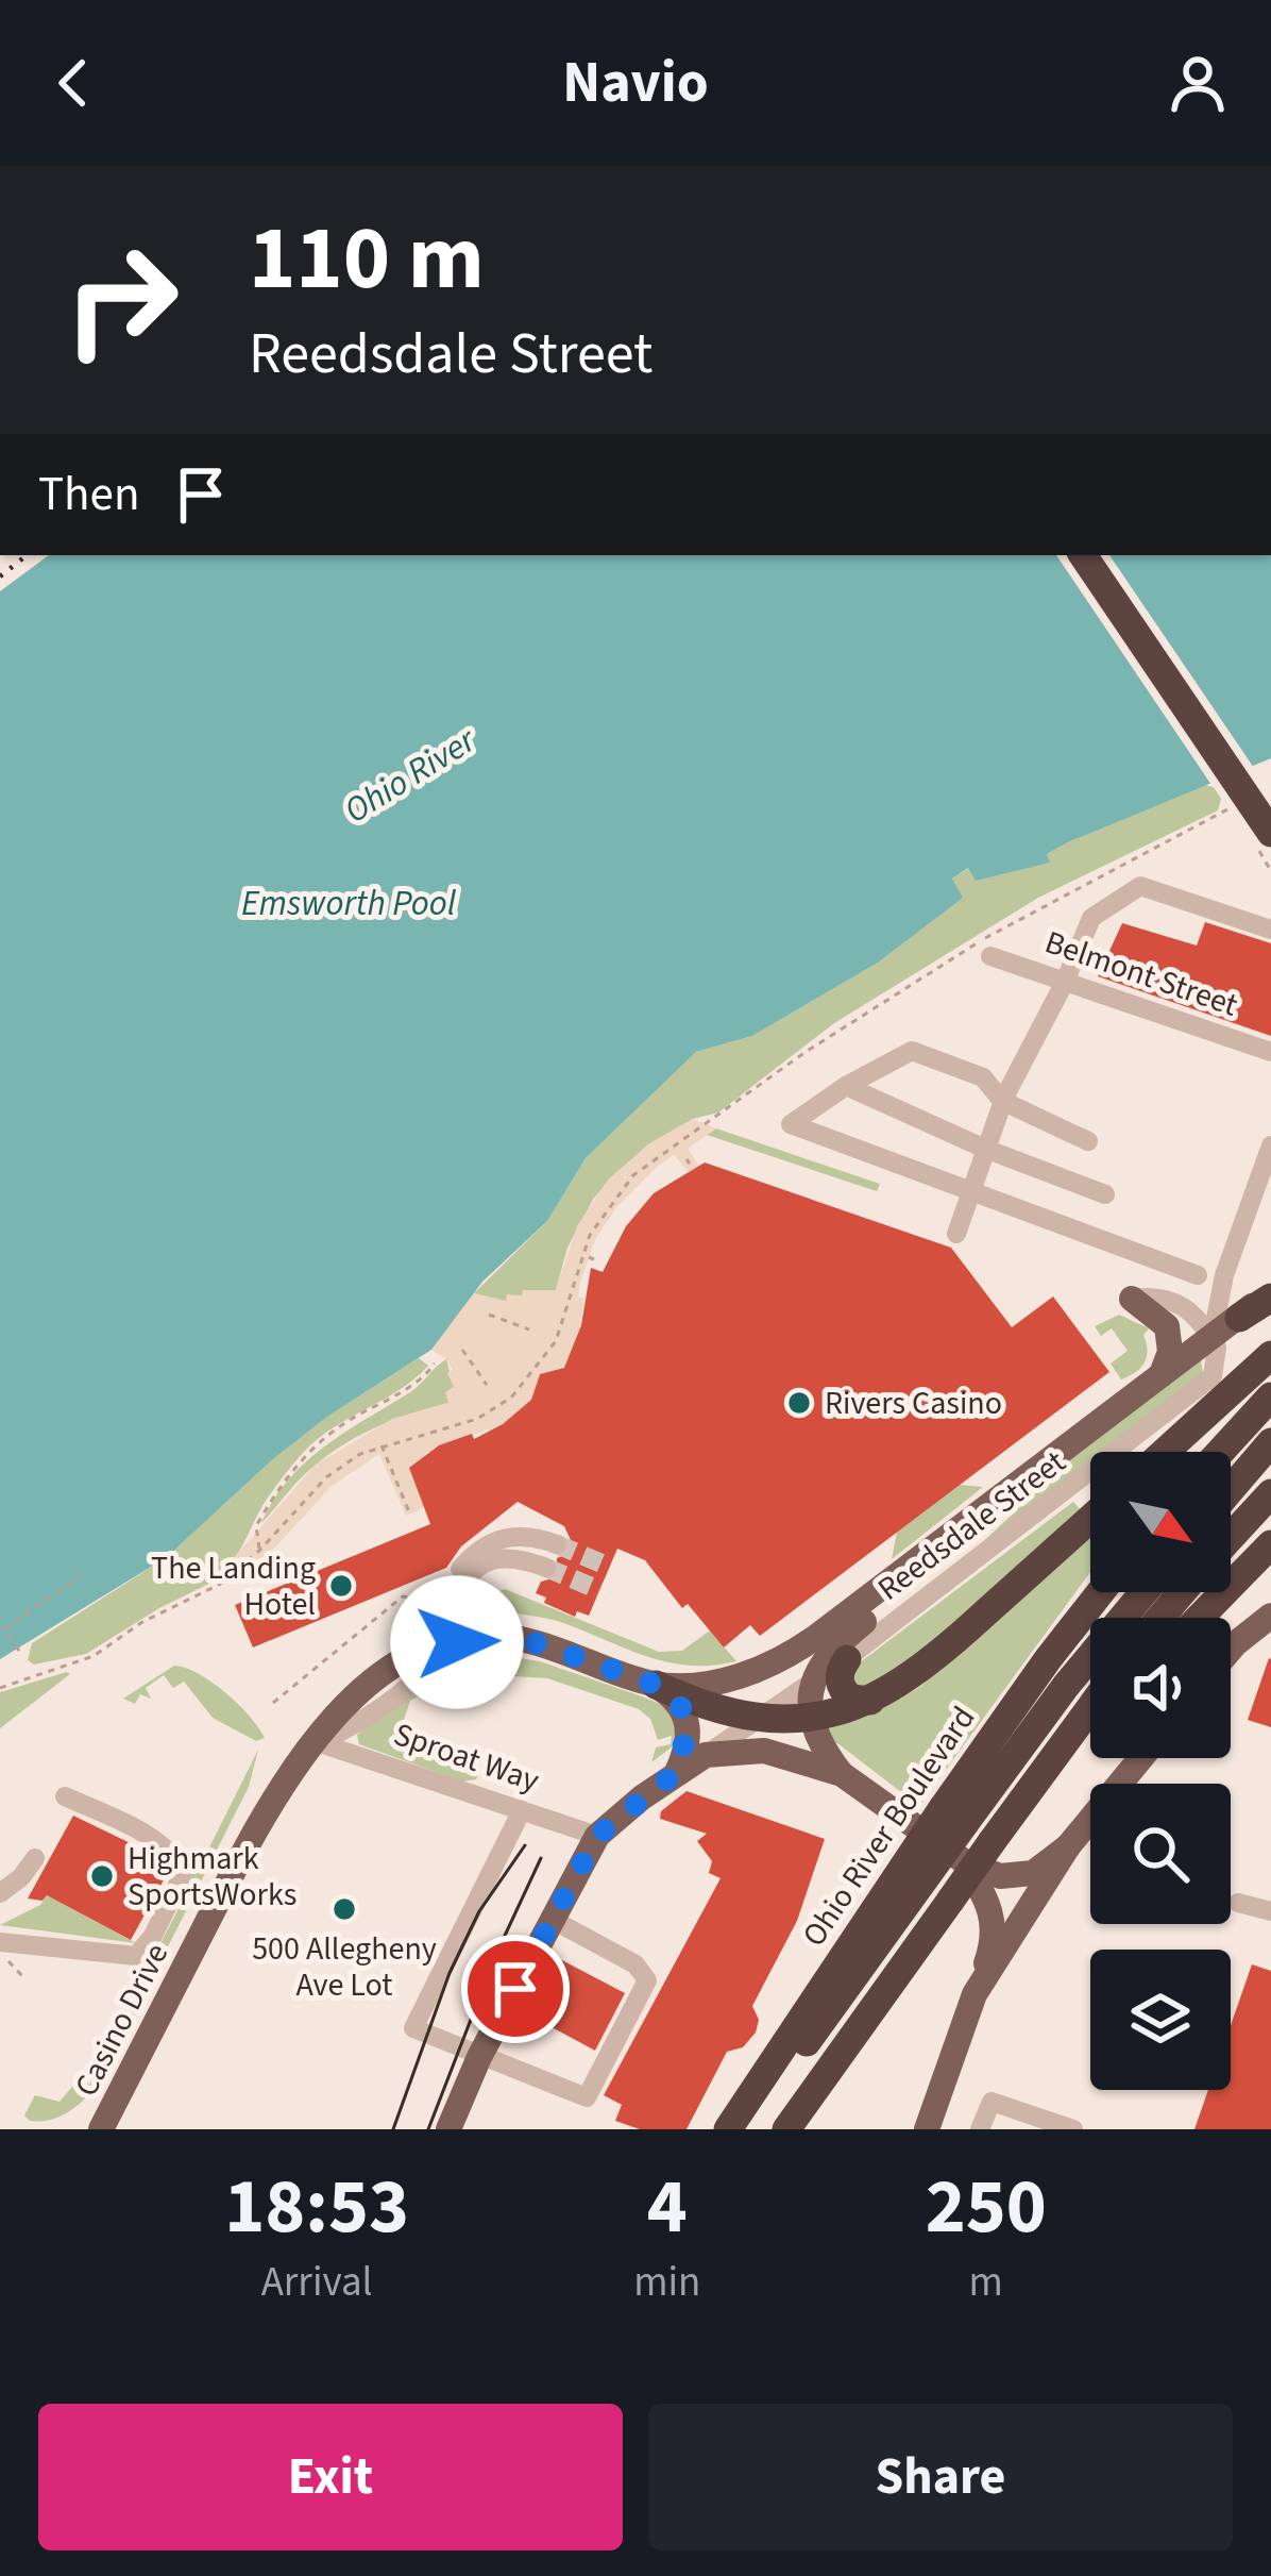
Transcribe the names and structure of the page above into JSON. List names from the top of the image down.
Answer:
{
  "streets": {
    "highway": ["Ohio River Boulevard"],
    "main road": ["Reedsdale Street", "Casino Drive"],
    "street": ["Belmont Street", "Sproat Way"]
  },
  "crossings": [
    ["Reedsdale Street", "Sproat Way"],
    ["Reedsdale Street", "Casino Drive"],
    ["Sproat Way", "Casino Drive"]
  ],
  "water": ["Ohio River", "Emsworth Pool"],
  "places": [
    "Rivers Casino",
    "The Landing Hotel",
    "Highmark SportsWorks",
    "500 Allegheny Ave Lot"
  ],
  "north": "bottom right",
  "page": {
    "header": "Navio",
    "turn": ["110 m", "Reedsdale Street"],
    "then": "Then",
    "eta": [
      "18:53",
      "Arrival",
      "4",
      "min",
      "250",
      "m"
    ],
    "buttons": ["Exit", "Share"]
  }
}
